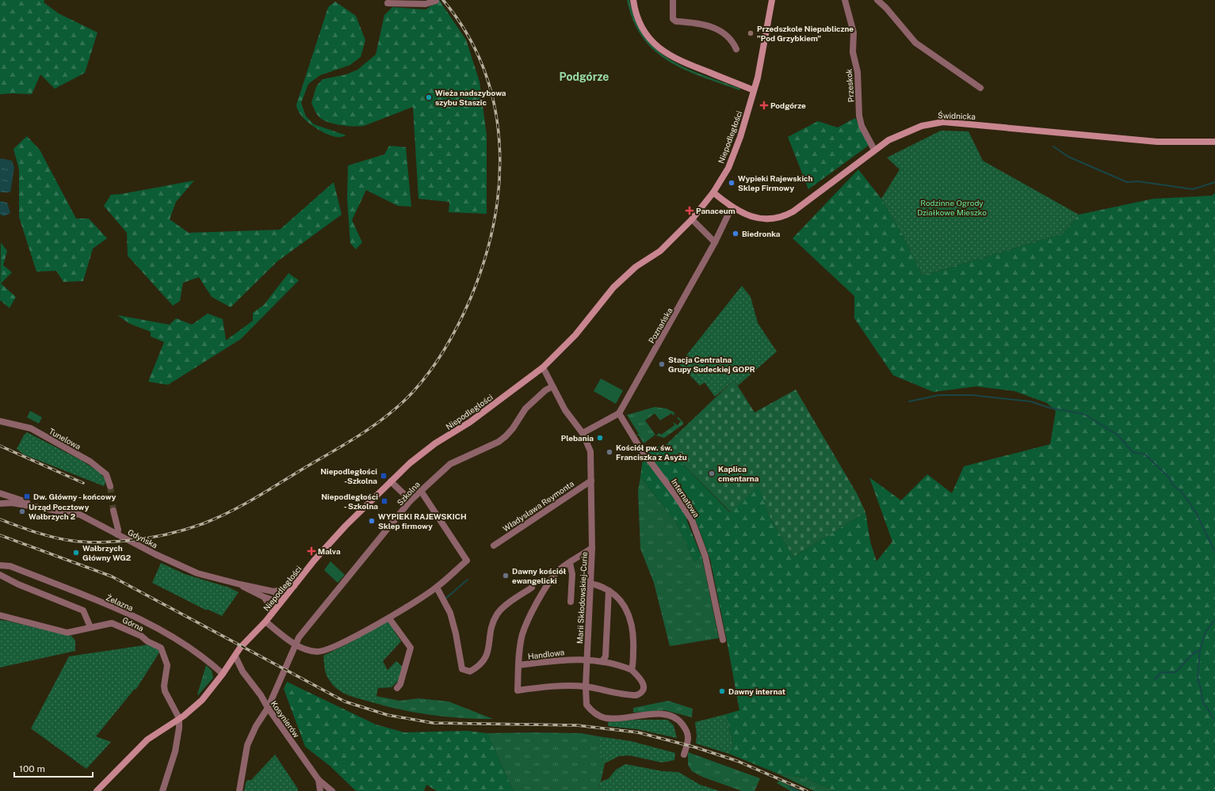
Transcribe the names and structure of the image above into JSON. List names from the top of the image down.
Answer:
{
  "streets": {
    "main road": ["Świdnicka", "Niepodległości"],
    "street": [
      "Przeskok",
      "Poznańska",
      "Tunelowa",
      "Szkolna",
      "Internatowa",
      "Władysława Reymonta",
      "Gdyńska",
      "Marii Skłodowskiej-Curie",
      "Żelazna",
      "Górna",
      "Handlowa",
      "Kosynierów"
    ]
  },
  "crossings": [
    ["Przeskok", "Świdnicka"],
    ["Świdnicka", "Niepodległości"],
    ["Świdnicka", "Poznańska"],
    ["Niepodległości", "Gdyńska"],
    ["Niepodległości", "Marii Skłodowskiej-Curie"],
    ["Niepodległości", "Żelazna"],
    ["Niepodległości", "Górna"],
    ["Niepodległości", "Kosynierów"],
    ["Poznańska", "Internatowa"],
    ["Szkolna", "Marii Skłodowskiej-Curie"],
    ["Szkolna", "Kosynierów"],
    ["Władysława Reymonta", "Marii Skłodowskiej-Curie"],
    ["Marii Skłodowskiej-Curie", "Handlowa"]
  ],
  "districts": ["Podgórze"],
  "parks": ["Rodzinne Ogrody Działkowe Mieszko"],
  "places": {
    "other": [
      "Przedszkole Niepubliczne \"Pod Grzybkiem\"",
      "Wieża nadszybowa szybu Staszic",
      "Wypieki Rajewskich Sklep Firmowy",
      "Biedronka",
      "Stacja Centralna Grupy Sudeckiej GOPR",
      "Plebania",
      "Kościół pw. św. Franciszka z Asyżu",
      "Kaplica cmentarna",
      "Urząd Pocztowy Wałbrzych 2",
      "WYPIEKI RAJEWSKICH Sklep firmowy",
      "Wałbrzych Główny WG2",
      "Dawny kościół ewangelicki",
      "Dawny internat"
    ],
    "health": ["Podgórze", "Panaceum", "Malva"],
    "transit": ["Niepodległości -Szkolna", "Dw. Główny - końcowy", "Niepodległości - Szkolna"]
  },
  "scale_bar": "100 m"
}
